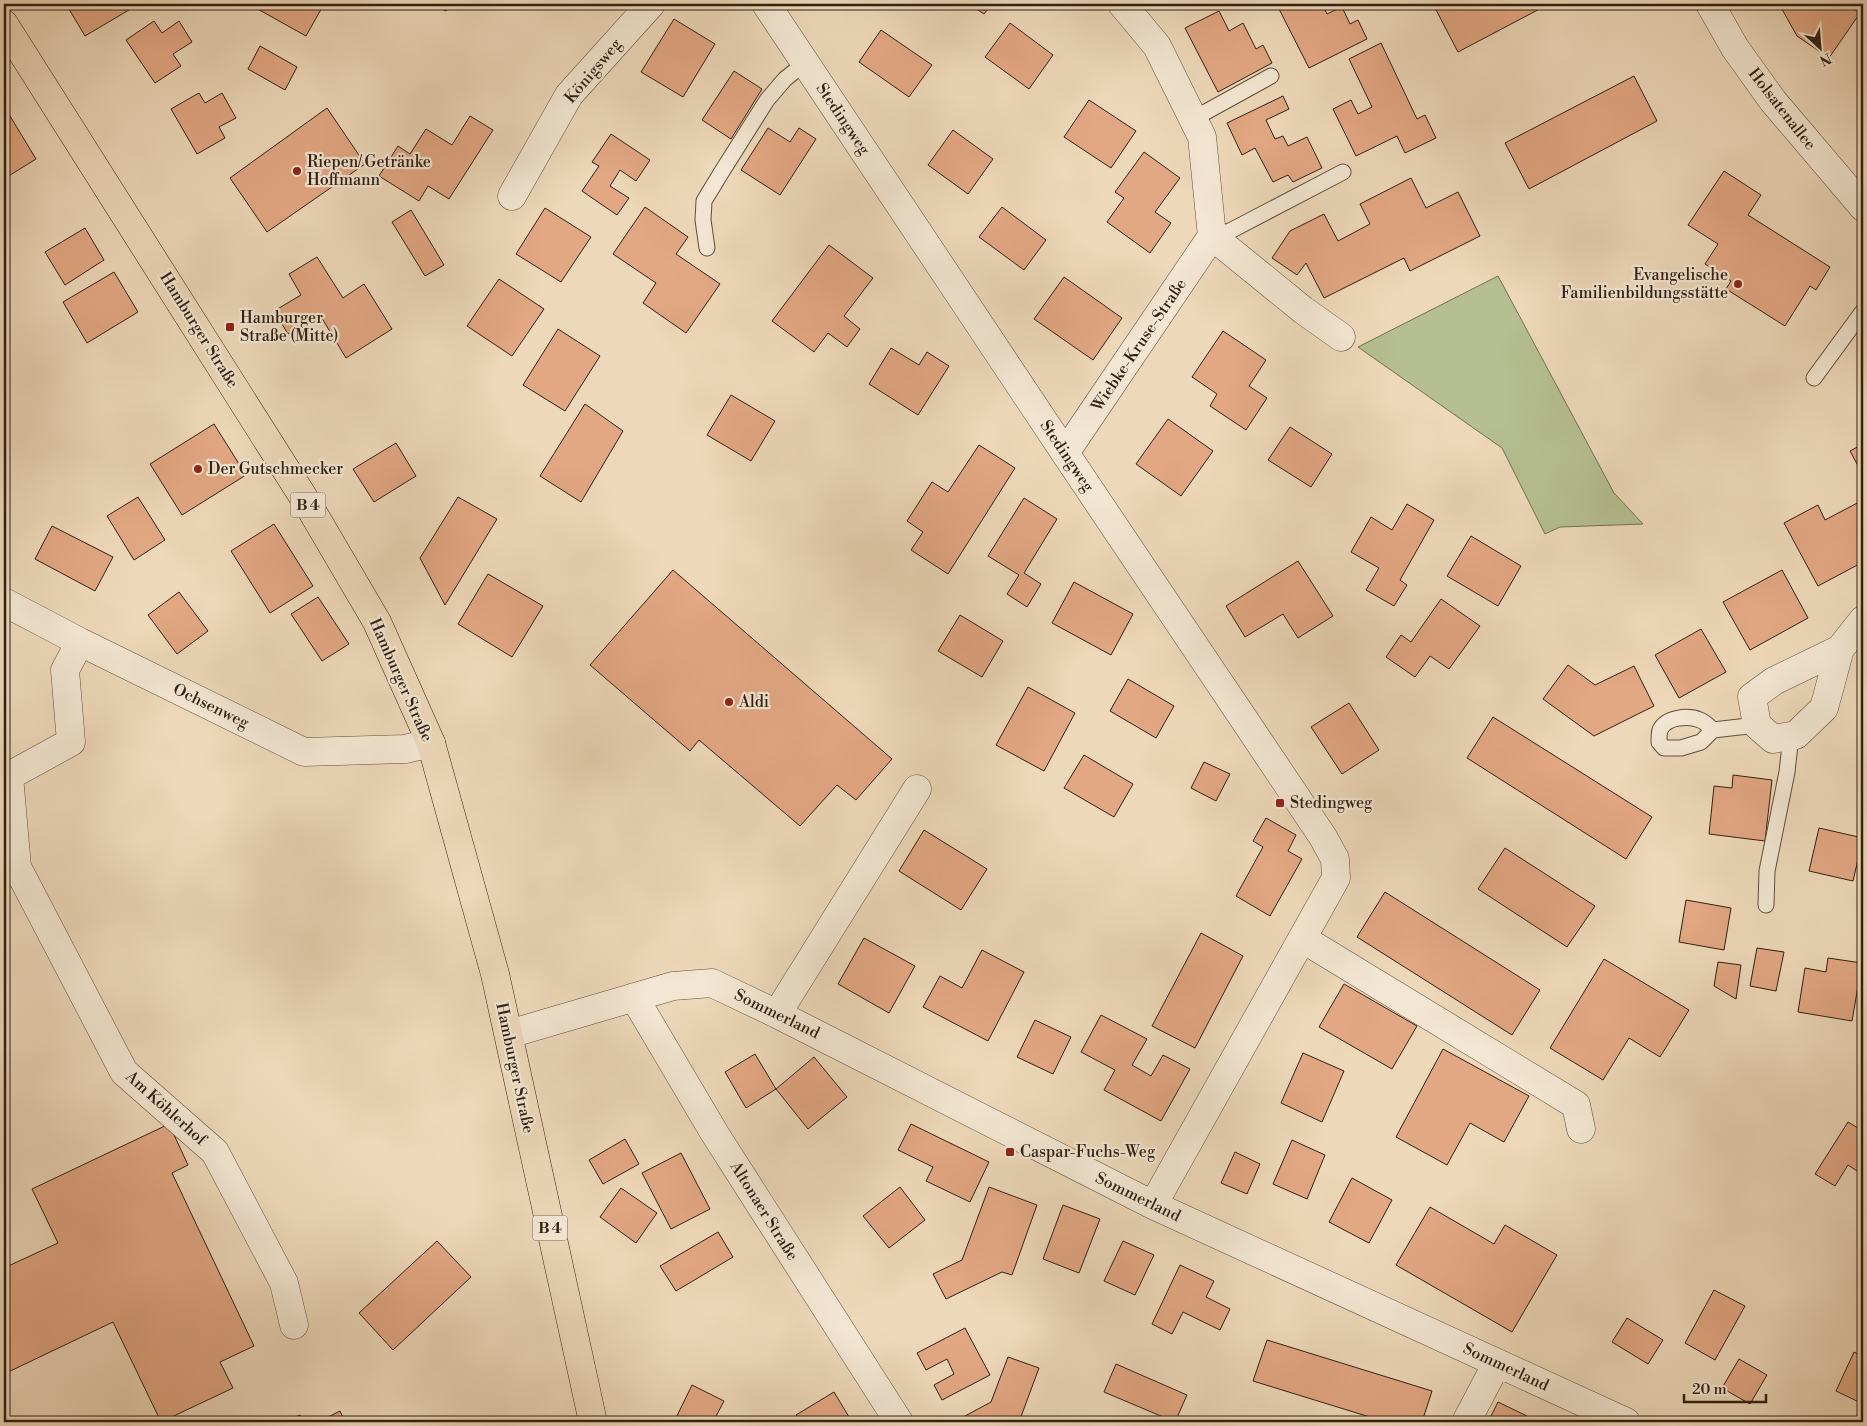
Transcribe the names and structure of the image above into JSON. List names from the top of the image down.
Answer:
{
  "streets": {
    "main road": ["Hamburger Straße", "B 4"],
    "street": [
      "Königsweg",
      "Holsatenallee",
      "Stedingweg",
      "Wiebke-Kruse-Straße",
      "Ochsenweg",
      "Sommerland",
      "Am Köhlerhof",
      "Altonaer Straße"
    ]
  },
  "crossings": [
    ["Stedingweg", "Wiebke-Kruse-Straße"],
    ["Stedingweg", "Sommerland"],
    ["Hamburger Straße", "Ochsenweg"],
    ["Hamburger Straße", "Sommerland"],
    ["Ochsenweg", "Am Köhlerhof"],
    ["Sommerland", "Altonaer Straße"]
  ],
  "places": {
    "other": [
      "Riepen/ Getränke Hoffmann",
      "Evangelische Familienbildungsstätte",
      "Der Gutschmecker",
      "Aldi"
    ],
    "transit": ["Hamburger Straße (Mitte)", "Stedingweg", "Caspar-Fuchs-Weg"]
  },
  "scale_bar": "20 m",
  "north": "bottom right"
}
